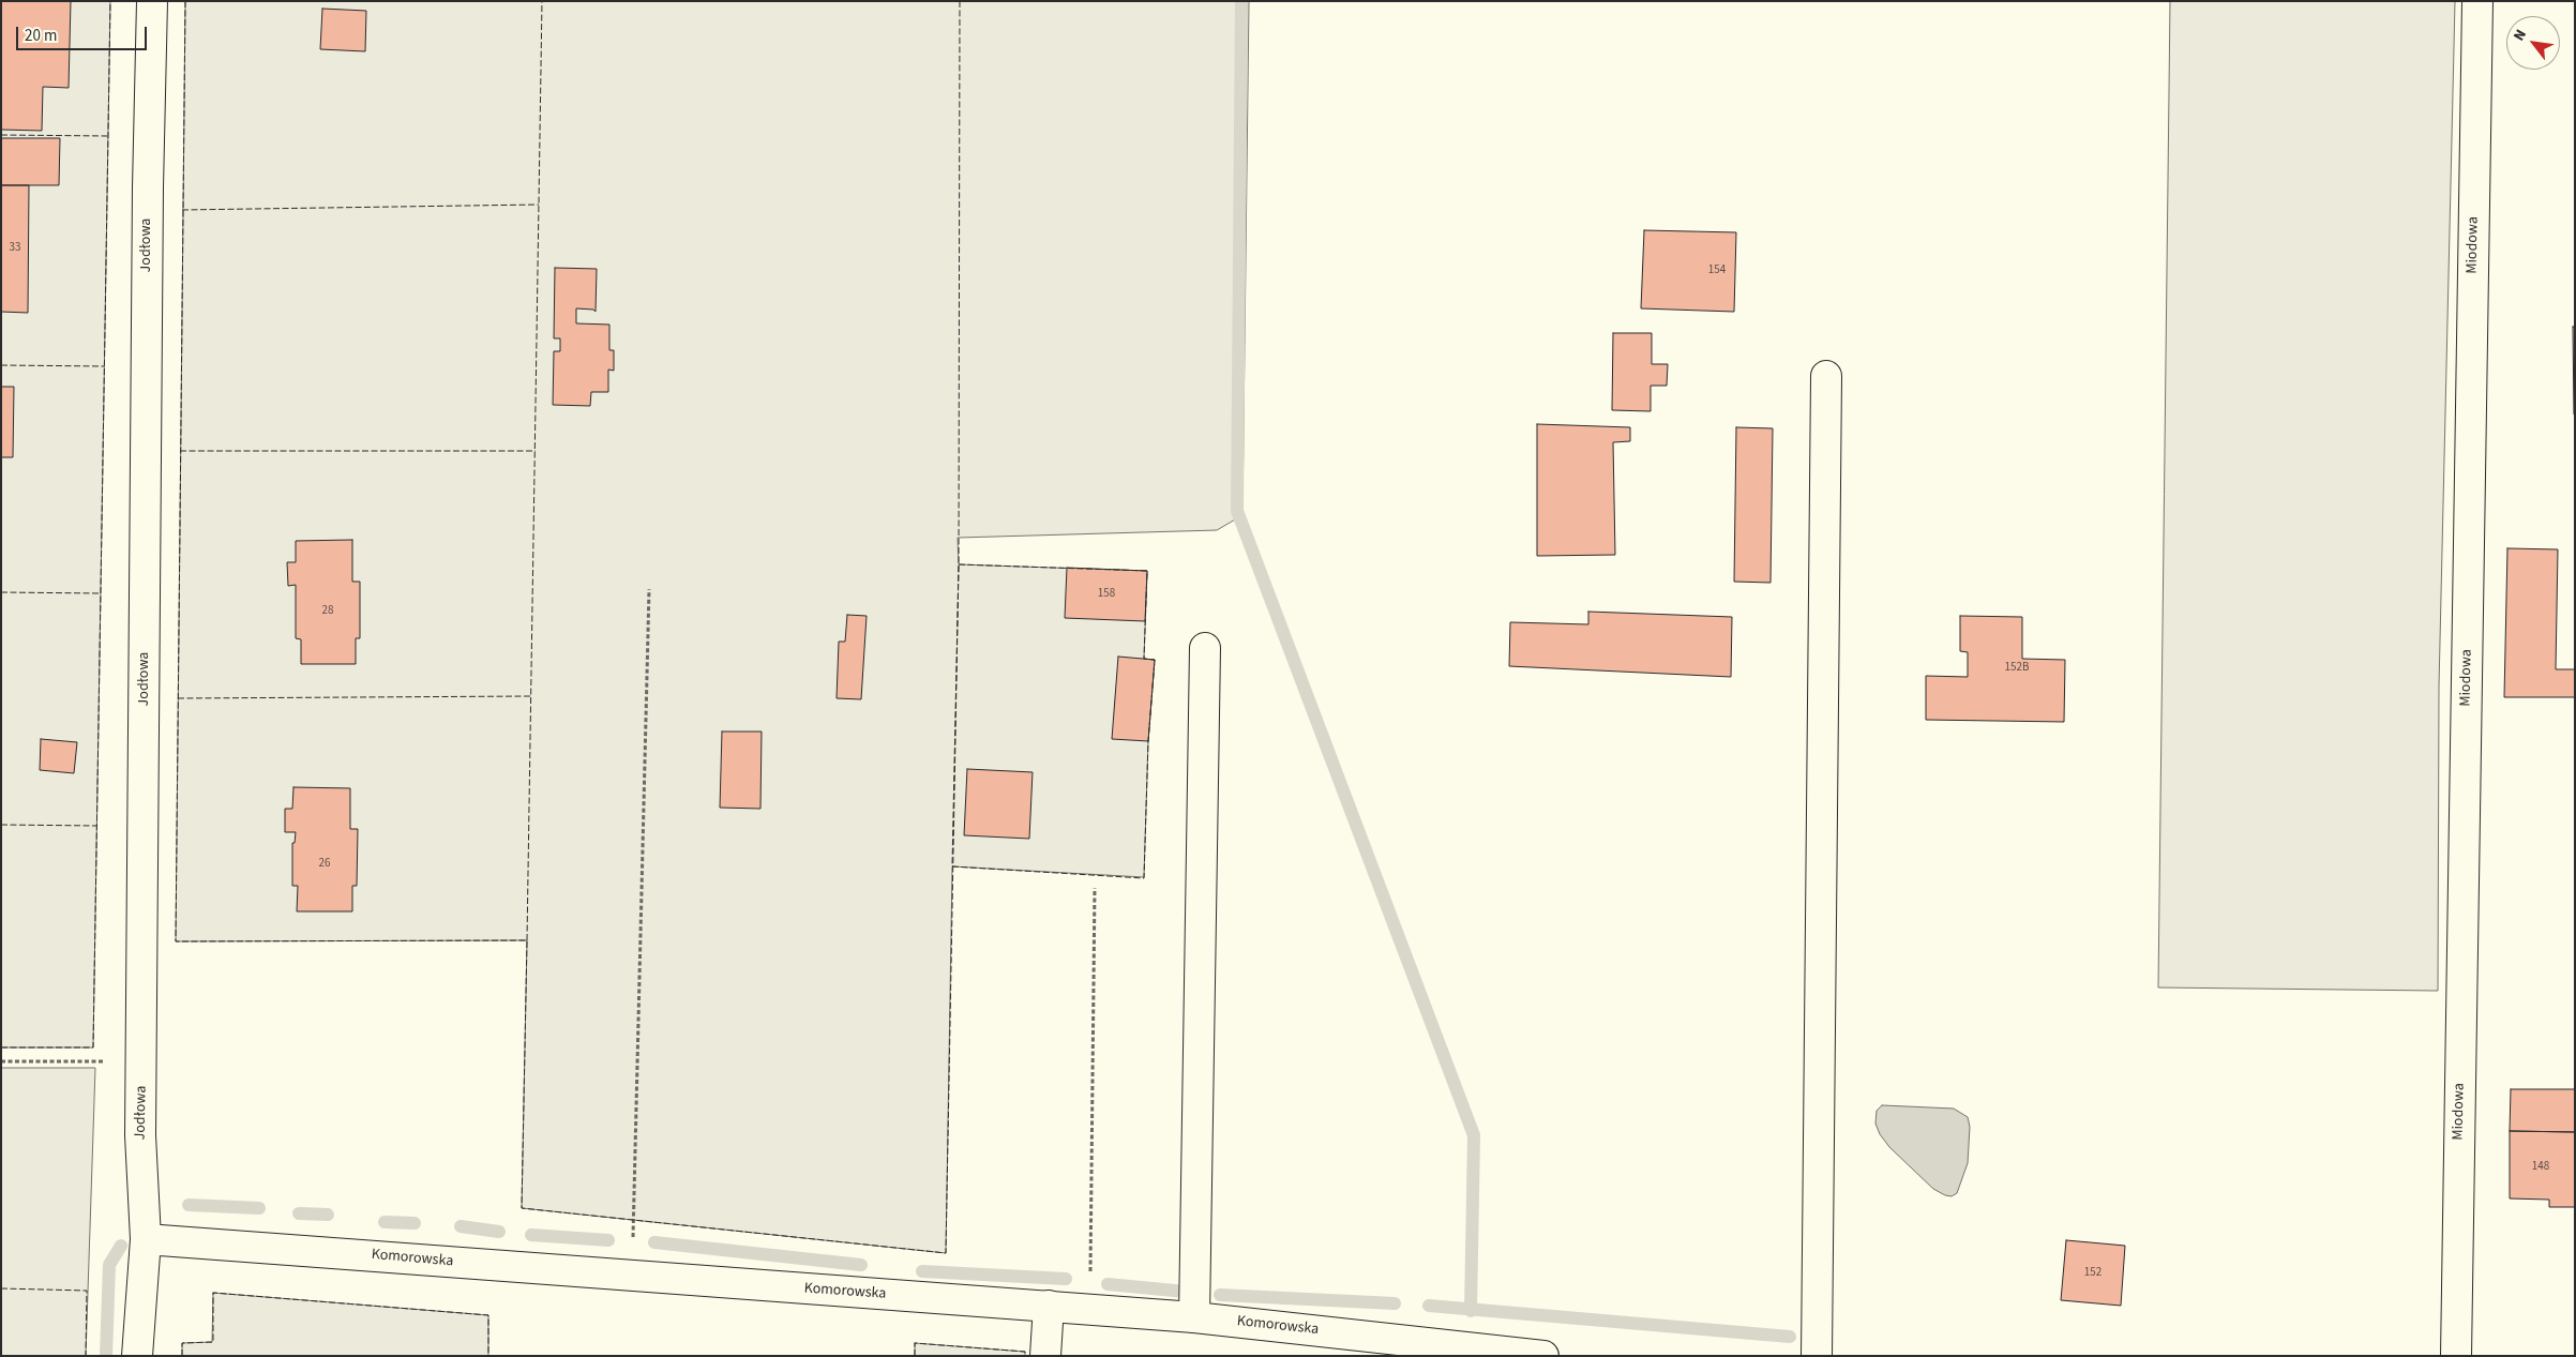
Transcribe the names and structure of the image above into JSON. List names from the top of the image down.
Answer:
{
  "streets": {
    "street": ["Jodłowa", "Miodowa", "Komorowska"]
  },
  "crossings": [
    ["Jodłowa", "Komorowska"]
  ],
  "house_numbers": [
    "33",
    "154",
    "158",
    "28",
    "152B",
    "26",
    "148",
    "152"
  ],
  "scale_bar": "20 m",
  "north": "top left"
}
